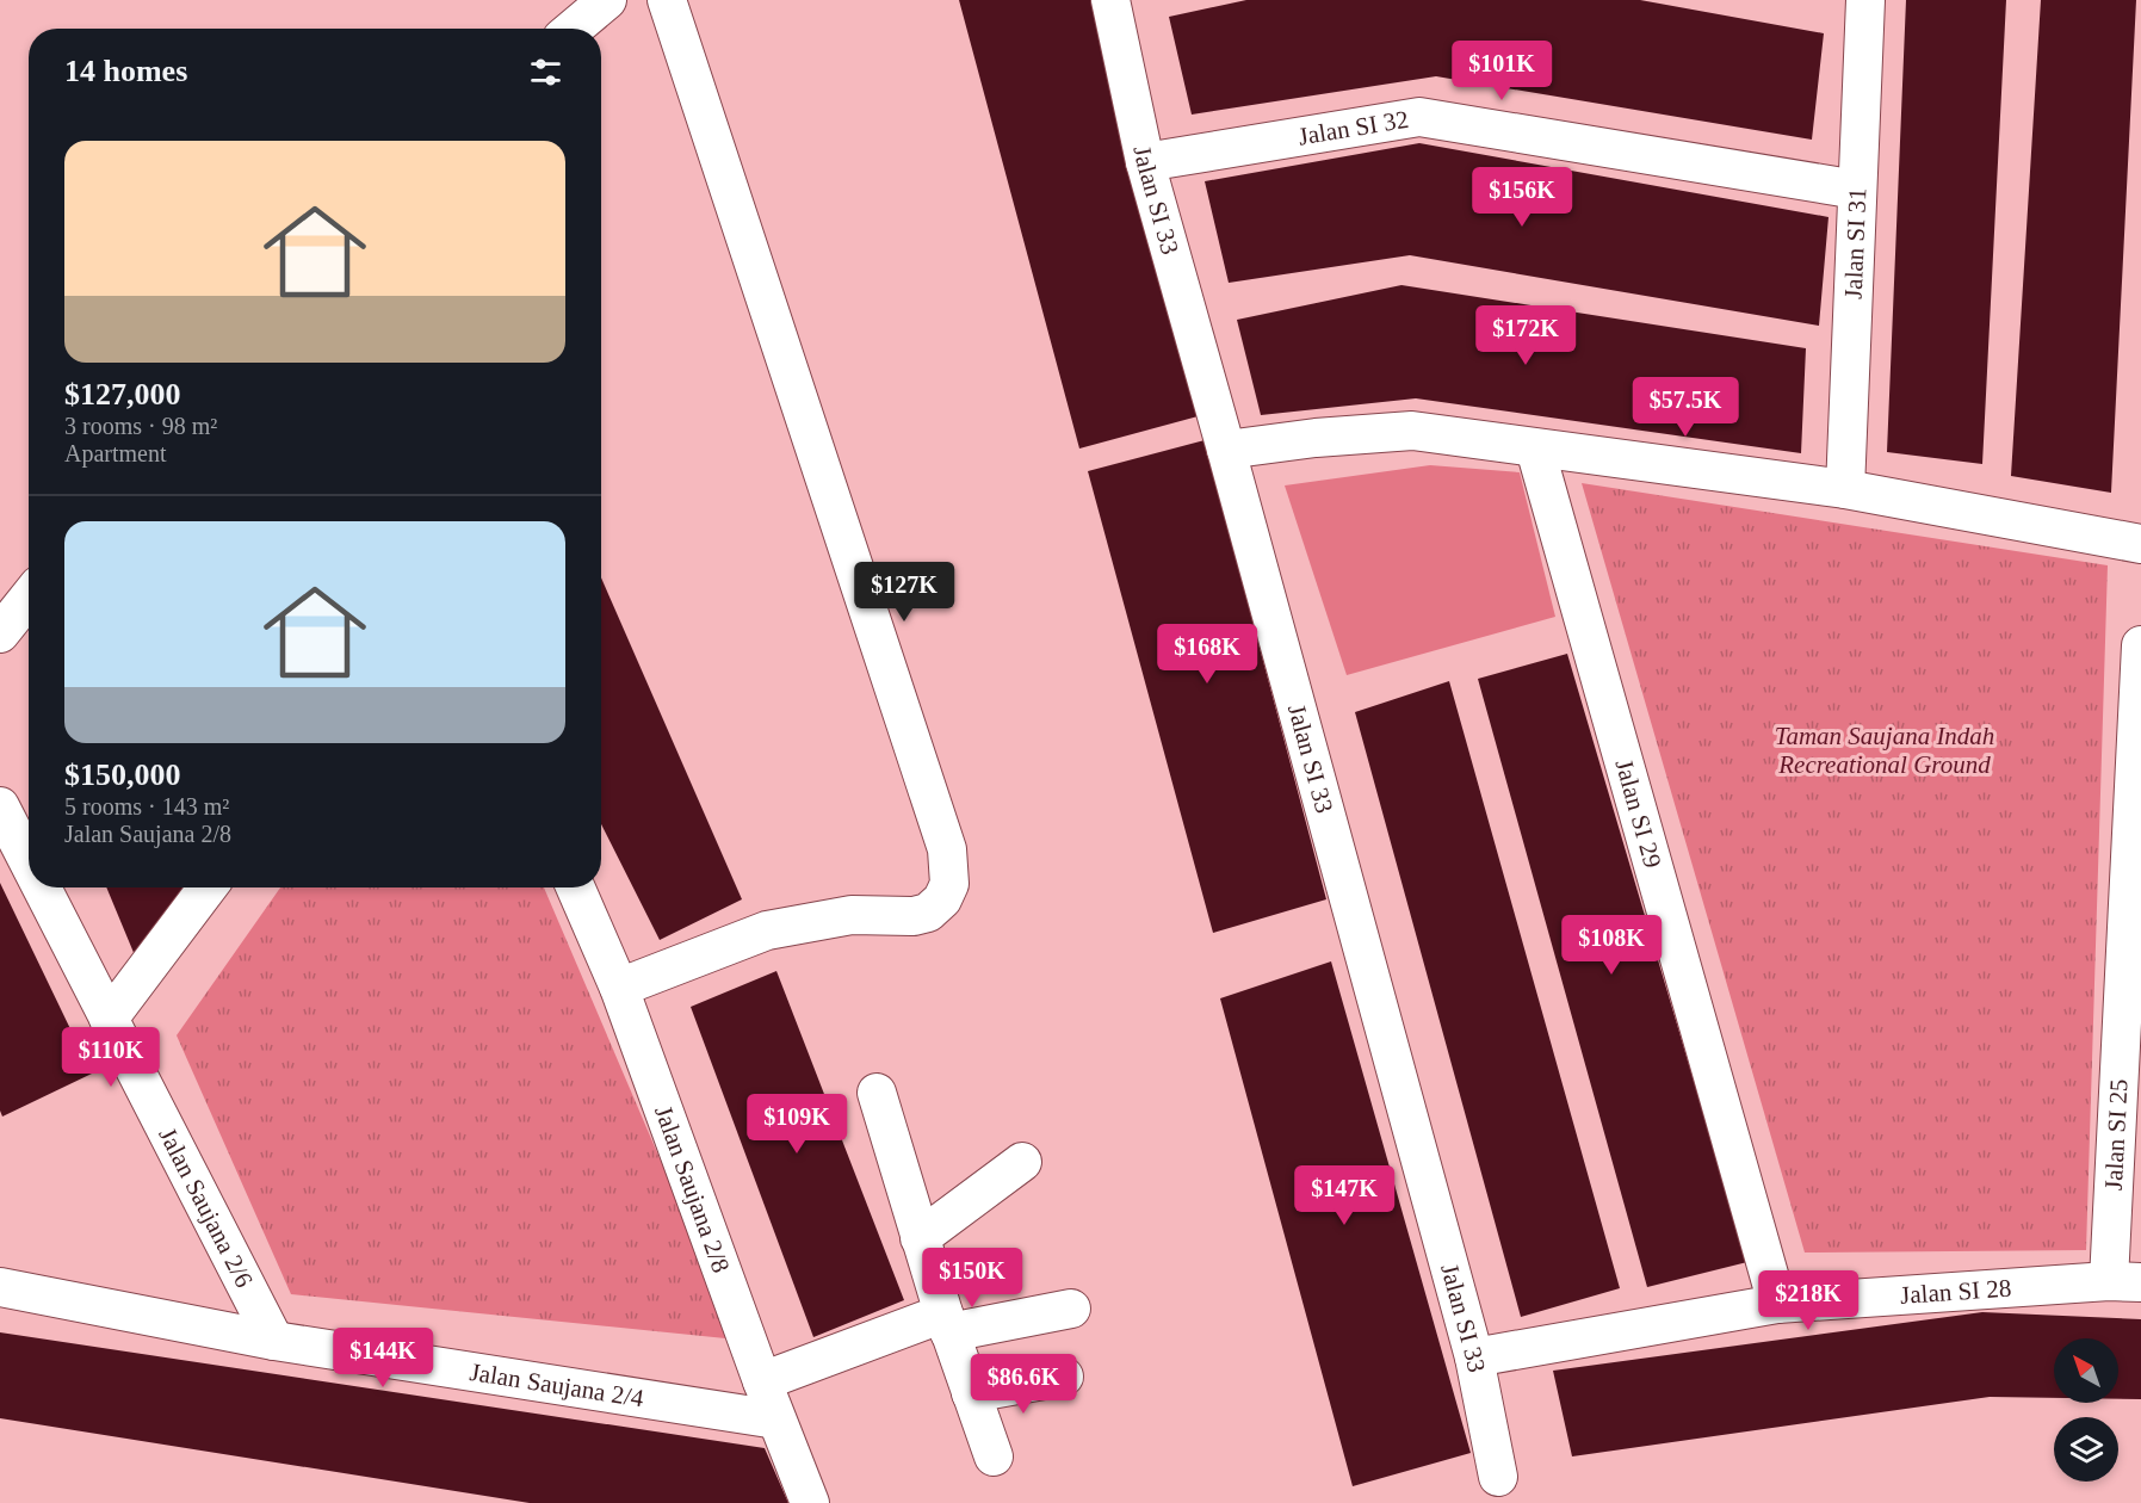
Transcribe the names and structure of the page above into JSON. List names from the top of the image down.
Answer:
{
  "streets": {
    "street": [
      "Jalan SI 32",
      "Jalan SI 33",
      "Jalan SI 31",
      "Jalan SI 29",
      "Jalan SI 25",
      "Jalan Saujana 2/8",
      "Jalan Saujana 2/6",
      "Jalan SI 28",
      "Jalan Saujana 2/4"
    ]
  },
  "crossings": [
    ["Jalan SI 32", "Jalan SI 33"],
    ["Jalan SI 32", "Jalan SI 31"],
    ["Jalan SI 33", "Jalan SI 28"],
    ["Jalan SI 29", "Jalan SI 28"],
    ["Jalan SI 25", "Jalan SI 28"],
    ["Jalan Saujana 2/8", "Jalan Saujana 2/4"],
    ["Jalan Saujana 2/6", "Jalan Saujana 2/4"]
  ],
  "parks": ["Taman Saujana Indah Recreational Ground"],
  "north": "top left",
  "page": {
    "heading": "14 homes",
    "price": [
      "$101K",
      "$156K",
      "$172K",
      "$57.5K",
      "$127K",
      "$168K",
      "$108K",
      "$110K",
      "$109K",
      "$147K",
      "$150K",
      "$218K",
      "$144K",
      "$86.6K"
    ],
    "list": [
      {
        "name": "$127,000",
        "note": "3 rooms · 98 m² · Apartment"
      },
      {
        "name": "$150,000",
        "note": "5 rooms · 143 m² · Jalan Saujana 2/8"
      }
    ]
  }
}
